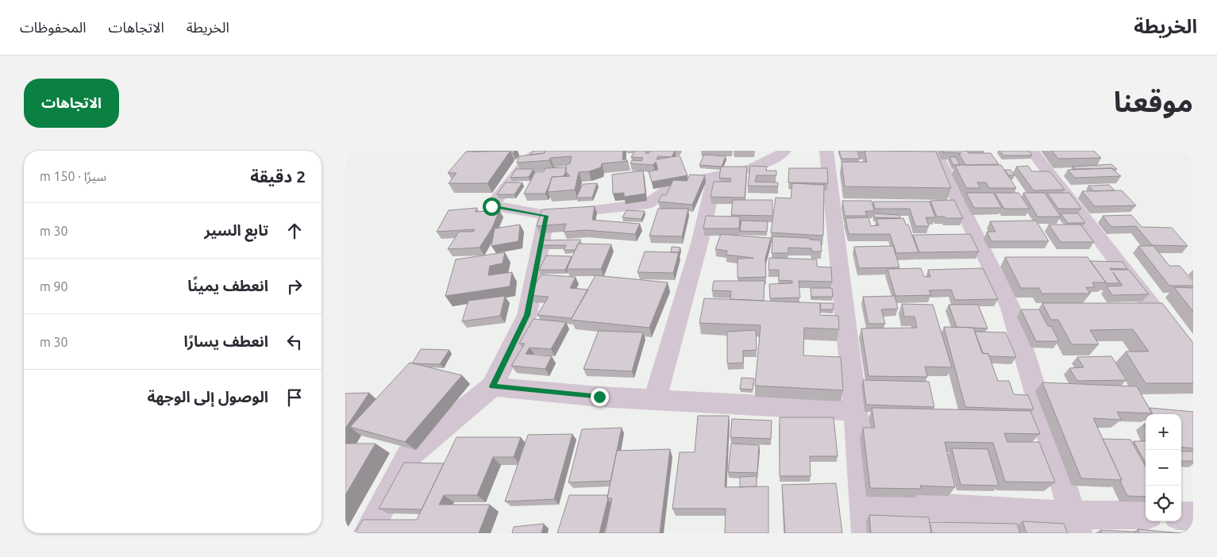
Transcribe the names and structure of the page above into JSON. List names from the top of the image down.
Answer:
{
  "page": {
    "header": "الخريطة",
    "nav": ["الخريطة", "الاتجاهات", "المحفوظات"],
    "title": "موقعنا",
    "buttons": "الاتجاهات",
    "heading": ["2 دقيقة", "سيرًا · 150 m"],
    "list": [
      ["تابع السير", "30 m"],
      ["انعطف يمينًا", "90 m"],
      ["انعطف يسارًا", "30 m"],
      "الوصول إلى الوجهة"
    ],
    "map_buttons": ["+", "−"]
  }
}
